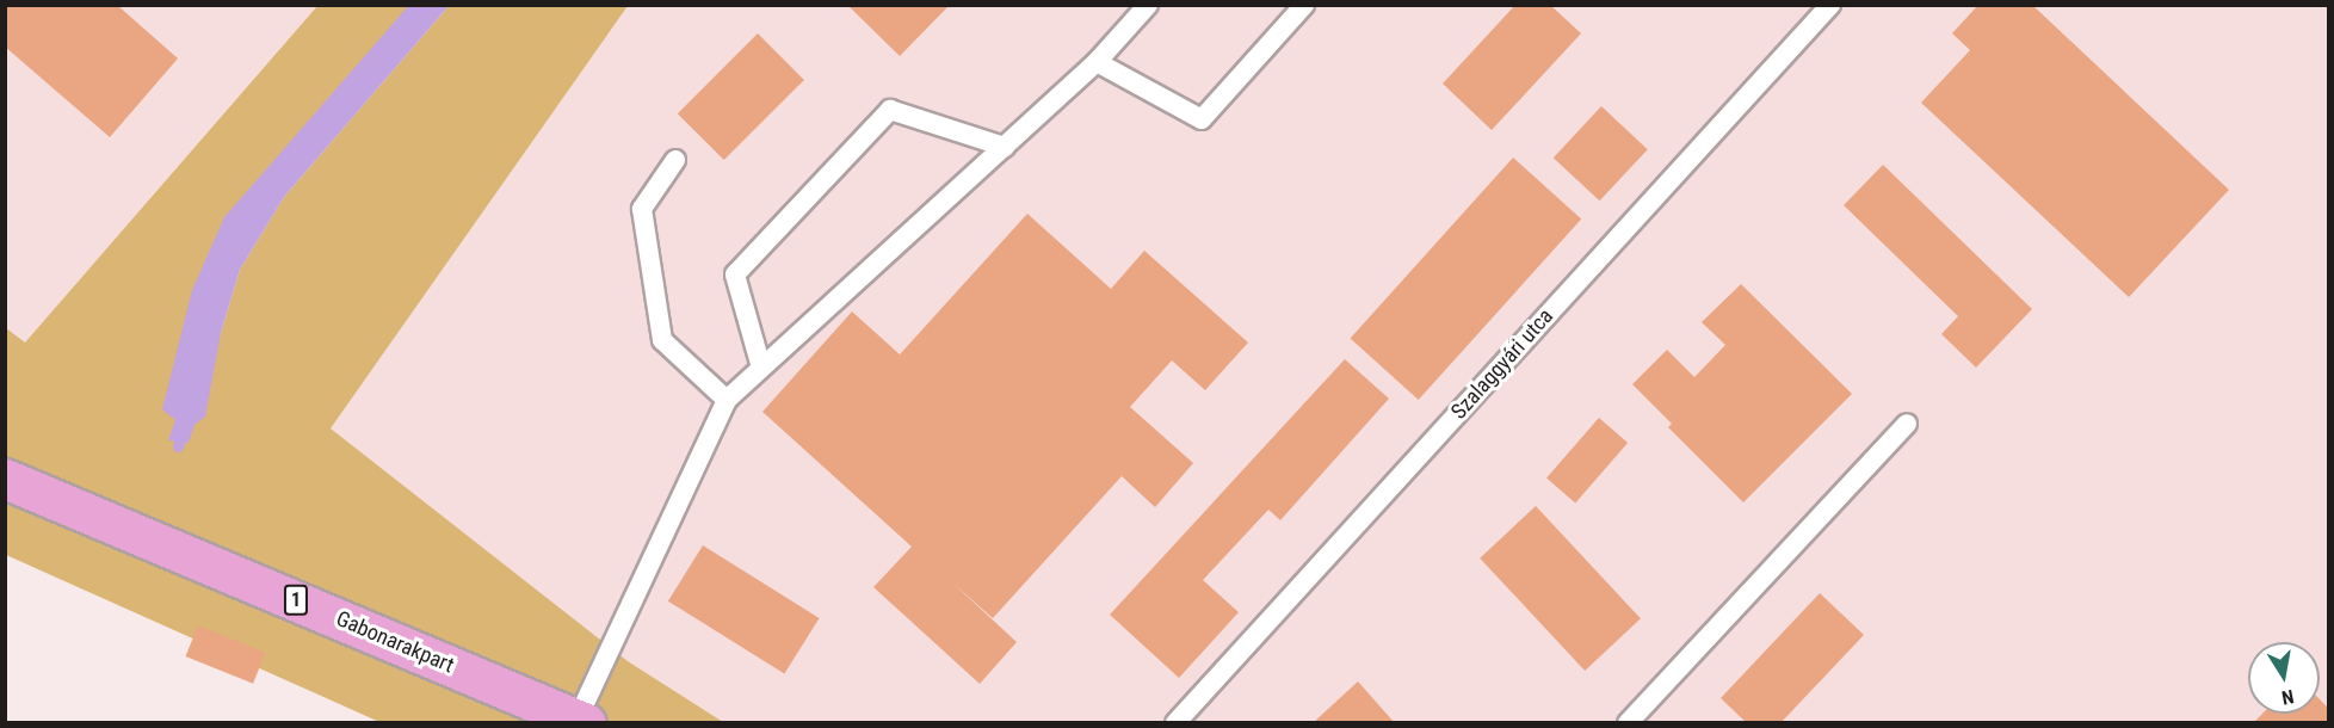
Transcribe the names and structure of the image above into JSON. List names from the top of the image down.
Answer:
{
  "streets": {
    "main road": ["1", "Gabonarakpart"],
    "lane": ["Szalaggyári utca"]
  },
  "north": "bottom"
}
